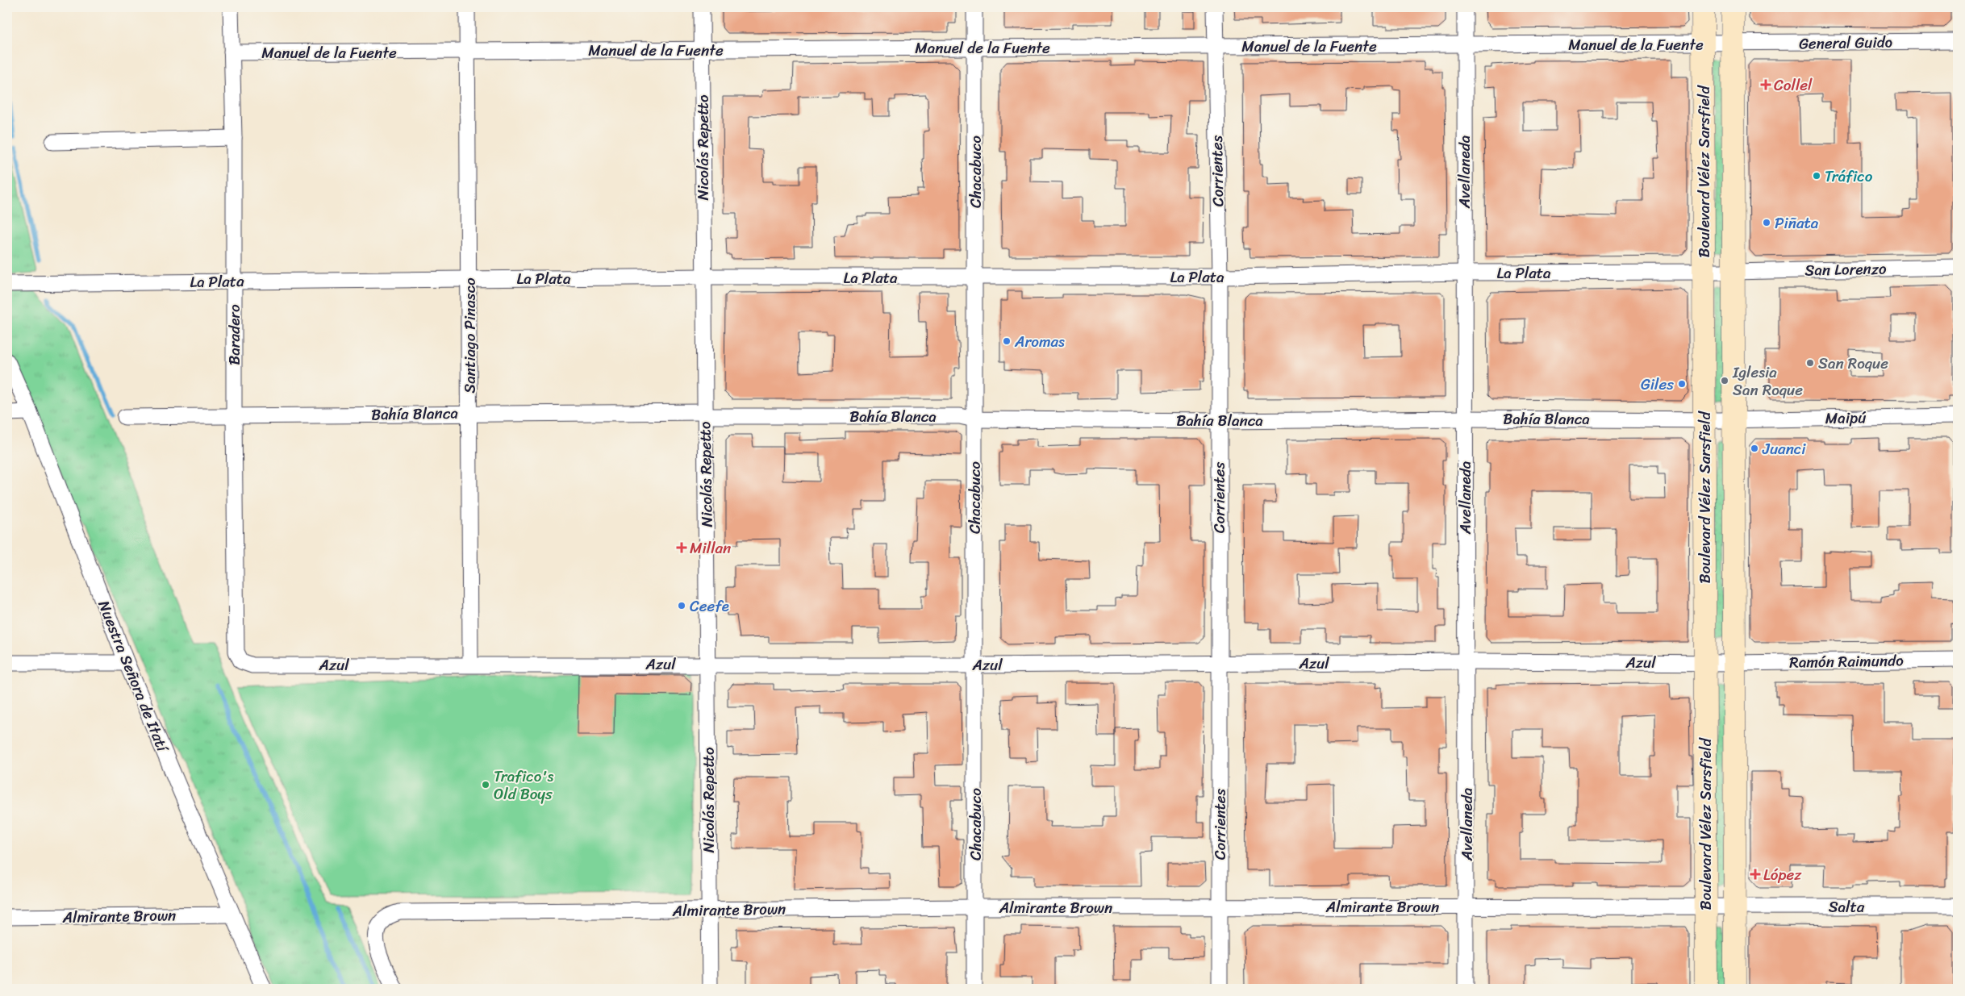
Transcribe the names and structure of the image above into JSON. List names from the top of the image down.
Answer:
{
  "streets": {
    "main road": ["Boulevard Vélez Sarsfield"],
    "street": [
      "General Guido",
      "Manuel de la Fuente",
      "Nicolás Repetto",
      "Corrientes",
      "Chacabuco",
      "Avellaneda",
      "San Lorenzo",
      "La Plata",
      "Baradero",
      "Santiago Pinasco",
      "Bahía Blanca",
      "Maipú",
      "Ramón Raimundo",
      "Azul",
      "Nuestra Señora de Itatí",
      "Almirante Brown",
      "Salta"
    ]
  },
  "crossings": [
    ["General Guido", "Manuel de la Fuente"],
    ["General Guido", "Boulevard Vélez Sarsfield"],
    ["Manuel de la Fuente", "Nicolás Repetto"],
    ["Manuel de la Fuente", "Corrientes"],
    ["Manuel de la Fuente", "Chacabuco"],
    ["Manuel de la Fuente", "Avellaneda"],
    ["Manuel de la Fuente", "Boulevard Vélez Sarsfield"],
    ["Manuel de la Fuente", "Baradero"],
    ["Manuel de la Fuente", "Santiago Pinasco"],
    ["Nicolás Repetto", "La Plata"],
    ["Nicolás Repetto", "Bahía Blanca"],
    ["Nicolás Repetto", "Azul"],
    ["Nicolás Repetto", "Almirante Brown"],
    ["Corrientes", "La Plata"],
    ["Corrientes", "Bahía Blanca"],
    ["Corrientes", "Azul"],
    ["Corrientes", "Almirante Brown"],
    ["Chacabuco", "La Plata"],
    ["Chacabuco", "Bahía Blanca"],
    ["Chacabuco", "Azul"],
    ["Chacabuco", "Almirante Brown"],
    ["Avellaneda", "La Plata"],
    ["Avellaneda", "Bahía Blanca"],
    ["Avellaneda", "Azul"],
    ["Avellaneda", "Almirante Brown"],
    ["Boulevard Vélez Sarsfield", "San Lorenzo"],
    ["Boulevard Vélez Sarsfield", "La Plata"],
    ["Boulevard Vélez Sarsfield", "Bahía Blanca"],
    ["Boulevard Vélez Sarsfield", "Maipú"],
    ["Boulevard Vélez Sarsfield", "Ramón Raimundo"],
    ["Boulevard Vélez Sarsfield", "Azul"],
    ["Boulevard Vélez Sarsfield", "Almirante Brown"],
    ["Boulevard Vélez Sarsfield", "Salta"],
    ["San Lorenzo", "La Plata"],
    ["La Plata", "Baradero"],
    ["La Plata", "Santiago Pinasco"],
    ["Baradero", "Bahía Blanca"],
    ["Baradero", "Azul"],
    ["Santiago Pinasco", "Bahía Blanca"],
    ["Santiago Pinasco", "Azul"],
    ["Bahía Blanca", "Maipú"],
    ["Ramón Raimundo", "Azul"],
    ["Nuestra Señora de Itatí", "Almirante Brown"],
    ["Almirante Brown", "Salta"]
  ],
  "places": {
    "health": ["Collel", "Millan", "López"],
    "other": [
      "Tráfico",
      "Piñata",
      "Aromas",
      "San Roque",
      "Iglesia San Roque",
      "Giles",
      "Juanci",
      "Ceefe",
      "Trafico's Old Boys"
    ]
  }
}
